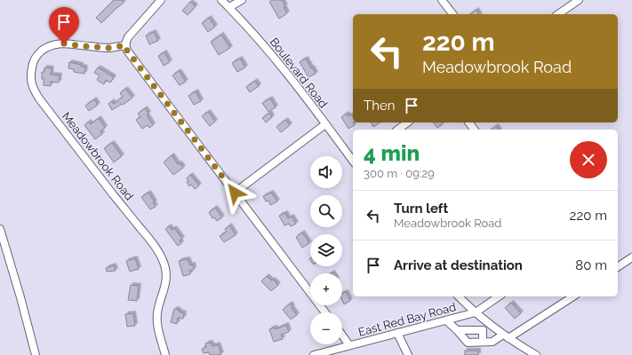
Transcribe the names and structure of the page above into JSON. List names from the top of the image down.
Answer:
{
  "streets": {
    "street": ["Boulevard Road", "Meadowbrook Road", "East Red Bay Road"]
  },
  "page": {
    "turn": ["220 m", "Meadowbrook Road"],
    "then": "Then",
    "heading": ["4 min", "300 m · 09:29"],
    "map_buttons": ["+", "−"],
    "list": [
      {
        "name": "Turn left",
        "note": "Meadowbrook Road",
        "value": "220 m"
      },
      {
        "name": "Arrive at destination",
        "value": "80 m"
      }
    ]
  }
}
